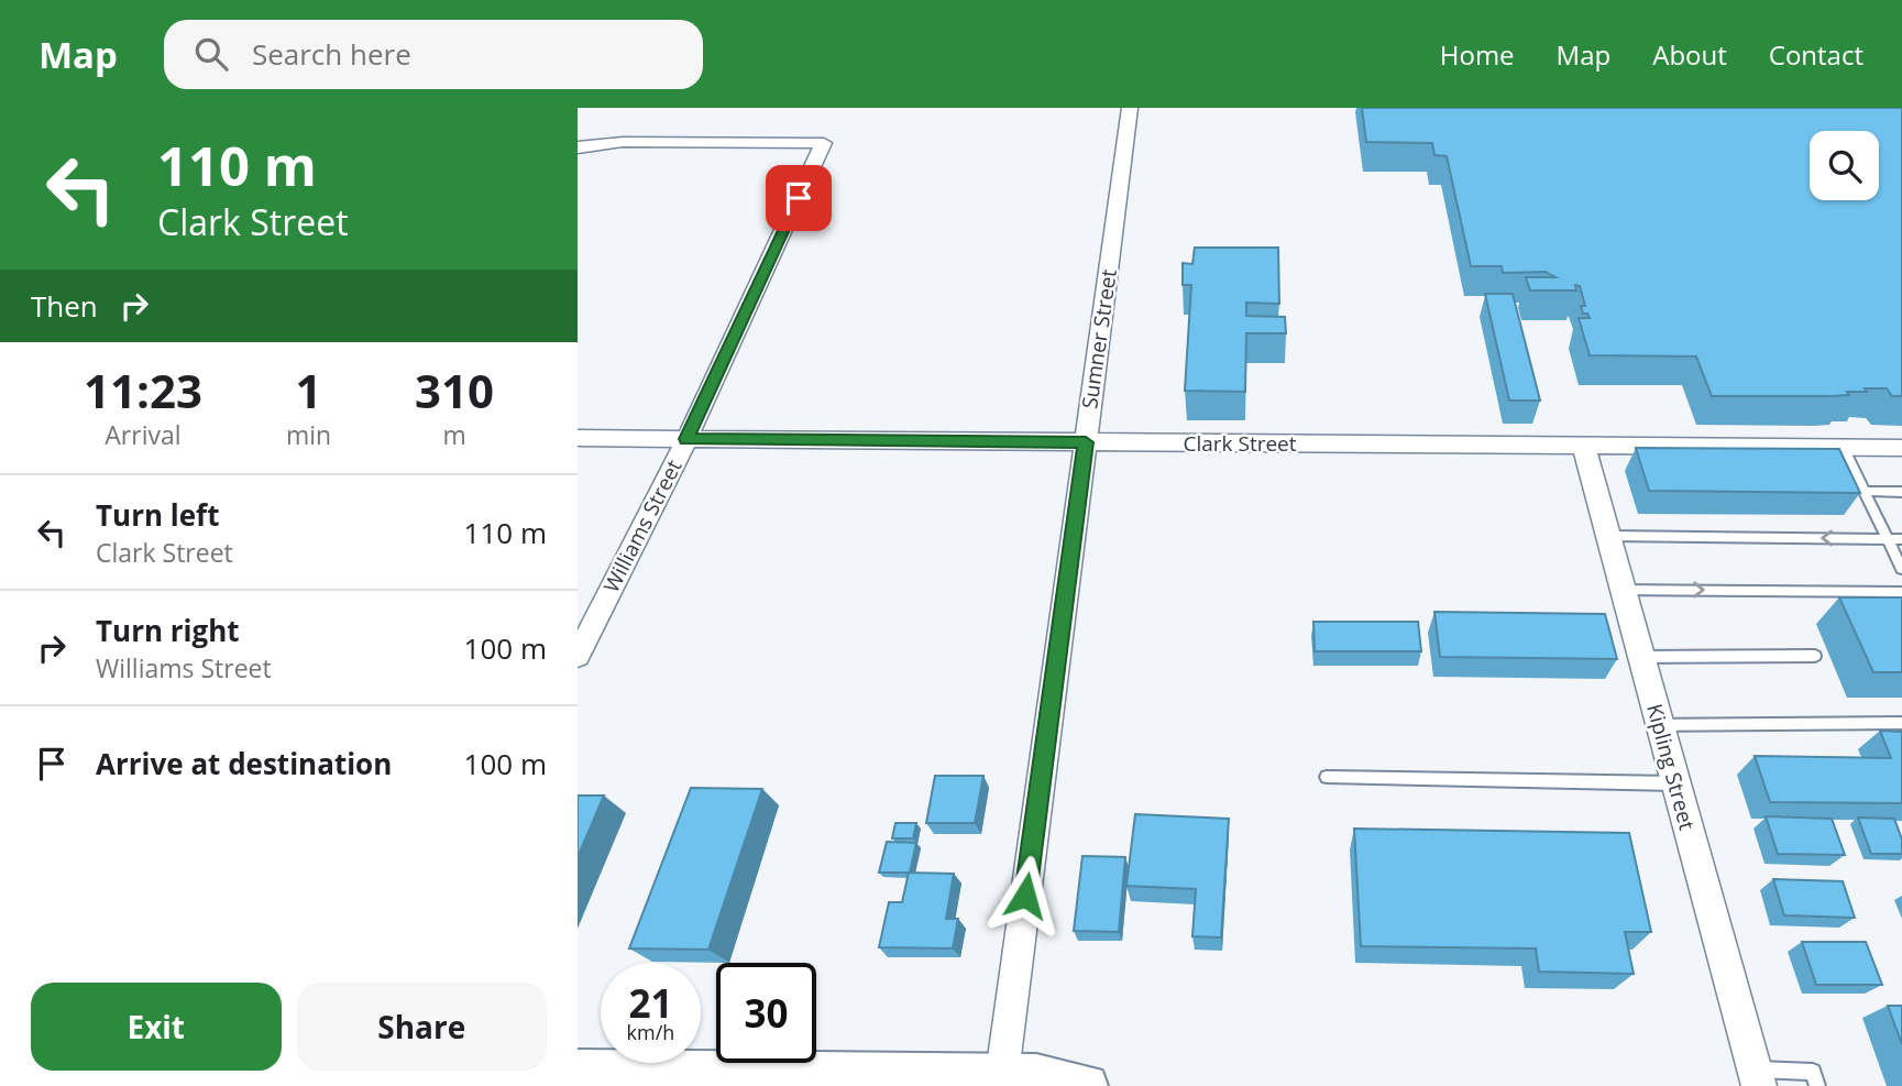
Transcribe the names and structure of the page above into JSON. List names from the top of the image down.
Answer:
{
  "streets": {
    "street": [
      "Sumner Street",
      "Clark Street",
      "Williams Street",
      "Kipling Street"
    ]
  },
  "crossings": [
    ["Sumner Street", "Clark Street"],
    ["Clark Street", "Williams Street"],
    ["Clark Street", "Kipling Street"]
  ],
  "page": {
    "header": "Map",
    "search": "Search here",
    "nav": [
      "Home",
      "Map",
      "About",
      "Contact"
    ],
    "turn": ["110 m", "Clark Street"],
    "then": "Then",
    "eta": [
      "11:23",
      "Arrival",
      "1",
      "min",
      "310",
      "m"
    ],
    "list": [
      {
        "name": "Turn left",
        "note": "Clark Street",
        "value": "110 m"
      },
      {
        "name": "Turn right",
        "note": "Williams Street",
        "value": "100 m"
      },
      {
        "name": "Arrive at destination",
        "value": "100 m"
      }
    ],
    "speed": "21 km/h",
    "limit": "30",
    "buttons": ["Exit", "Share"]
  }
}
